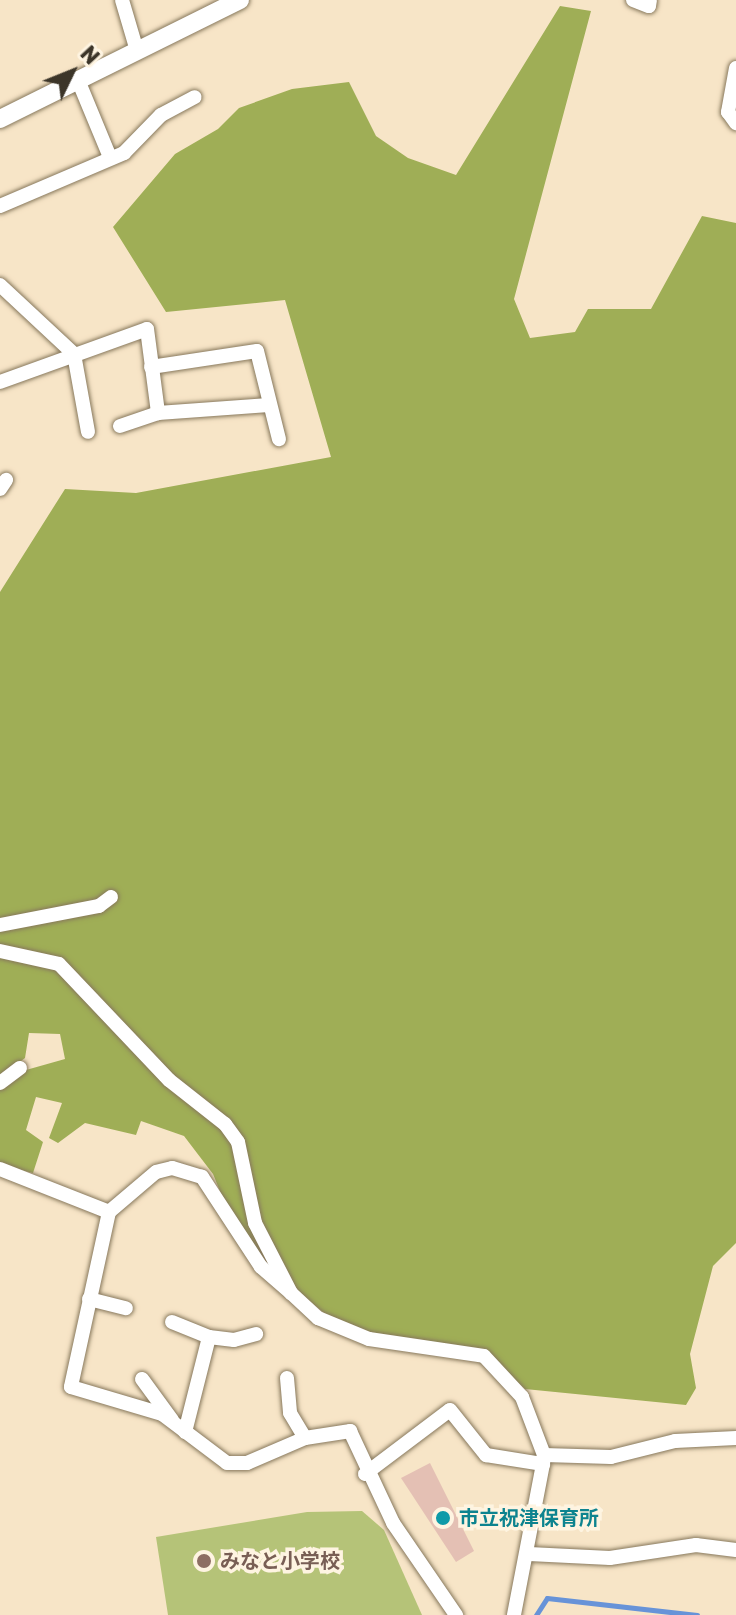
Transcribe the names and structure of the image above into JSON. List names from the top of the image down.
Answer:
{
  "places": ["市立祝津保育所", "みなと小学校"],
  "north": "top right"
}
